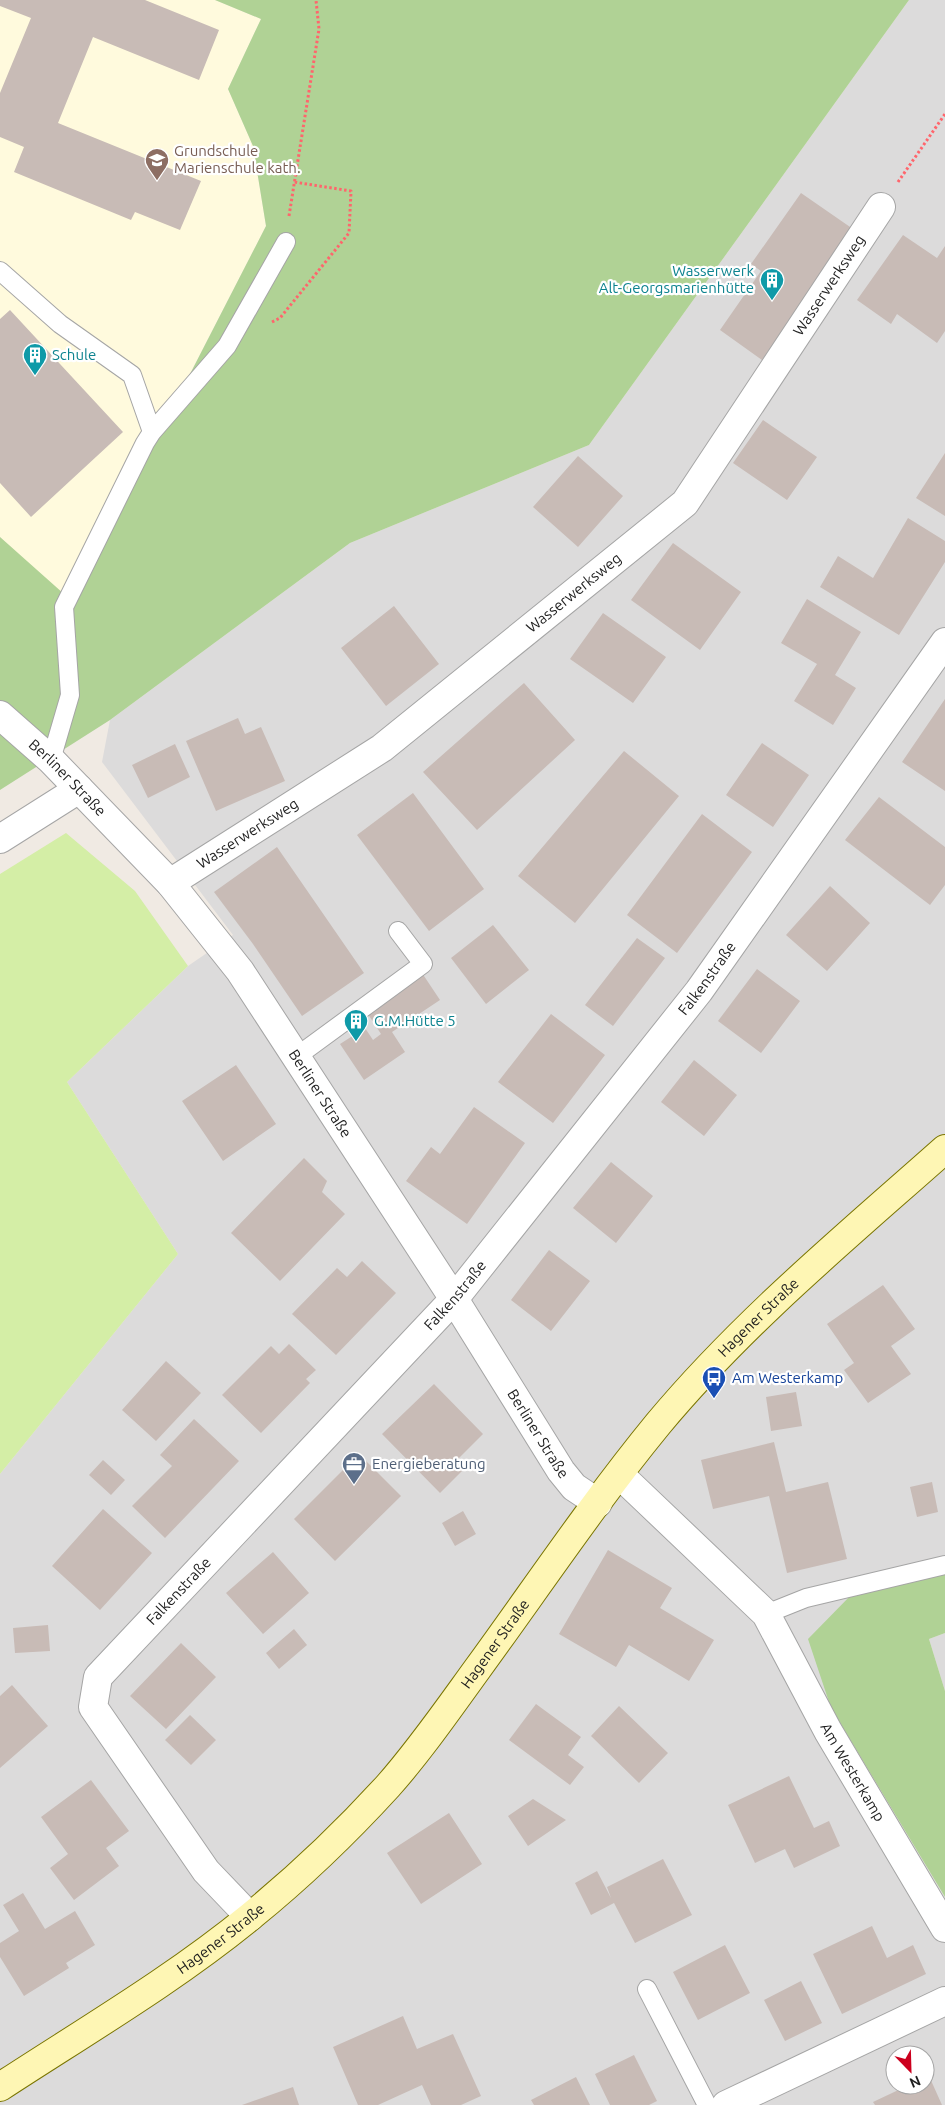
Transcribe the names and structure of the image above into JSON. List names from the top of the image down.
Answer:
{
  "streets": {
    "main road": ["Hagener Straße"],
    "street": [
      "Wasserwerksweg",
      "Berliner Straße",
      "Falkenstraße",
      "Am Westerkamp"
    ]
  },
  "crossings": [
    ["Wasserwerksweg", "Berliner Straße"],
    ["Berliner Straße", "Falkenstraße"],
    ["Berliner Straße", "Hagener Straße"],
    ["Falkenstraße", "Hagener Straße"],
    ["Hagener Straße", "Am Westerkamp"]
  ],
  "places": {
    "school or university": ["Grundschule Marienschule kath."],
    "building": ["Wasserwerk Alt-Georgsmarienhütte", "Schule", "G.M.Hütte 5"],
    "bus stop": ["Am Westerkamp"],
    "office": ["Energieberatung"]
  },
  "north": "bottom right"
}
